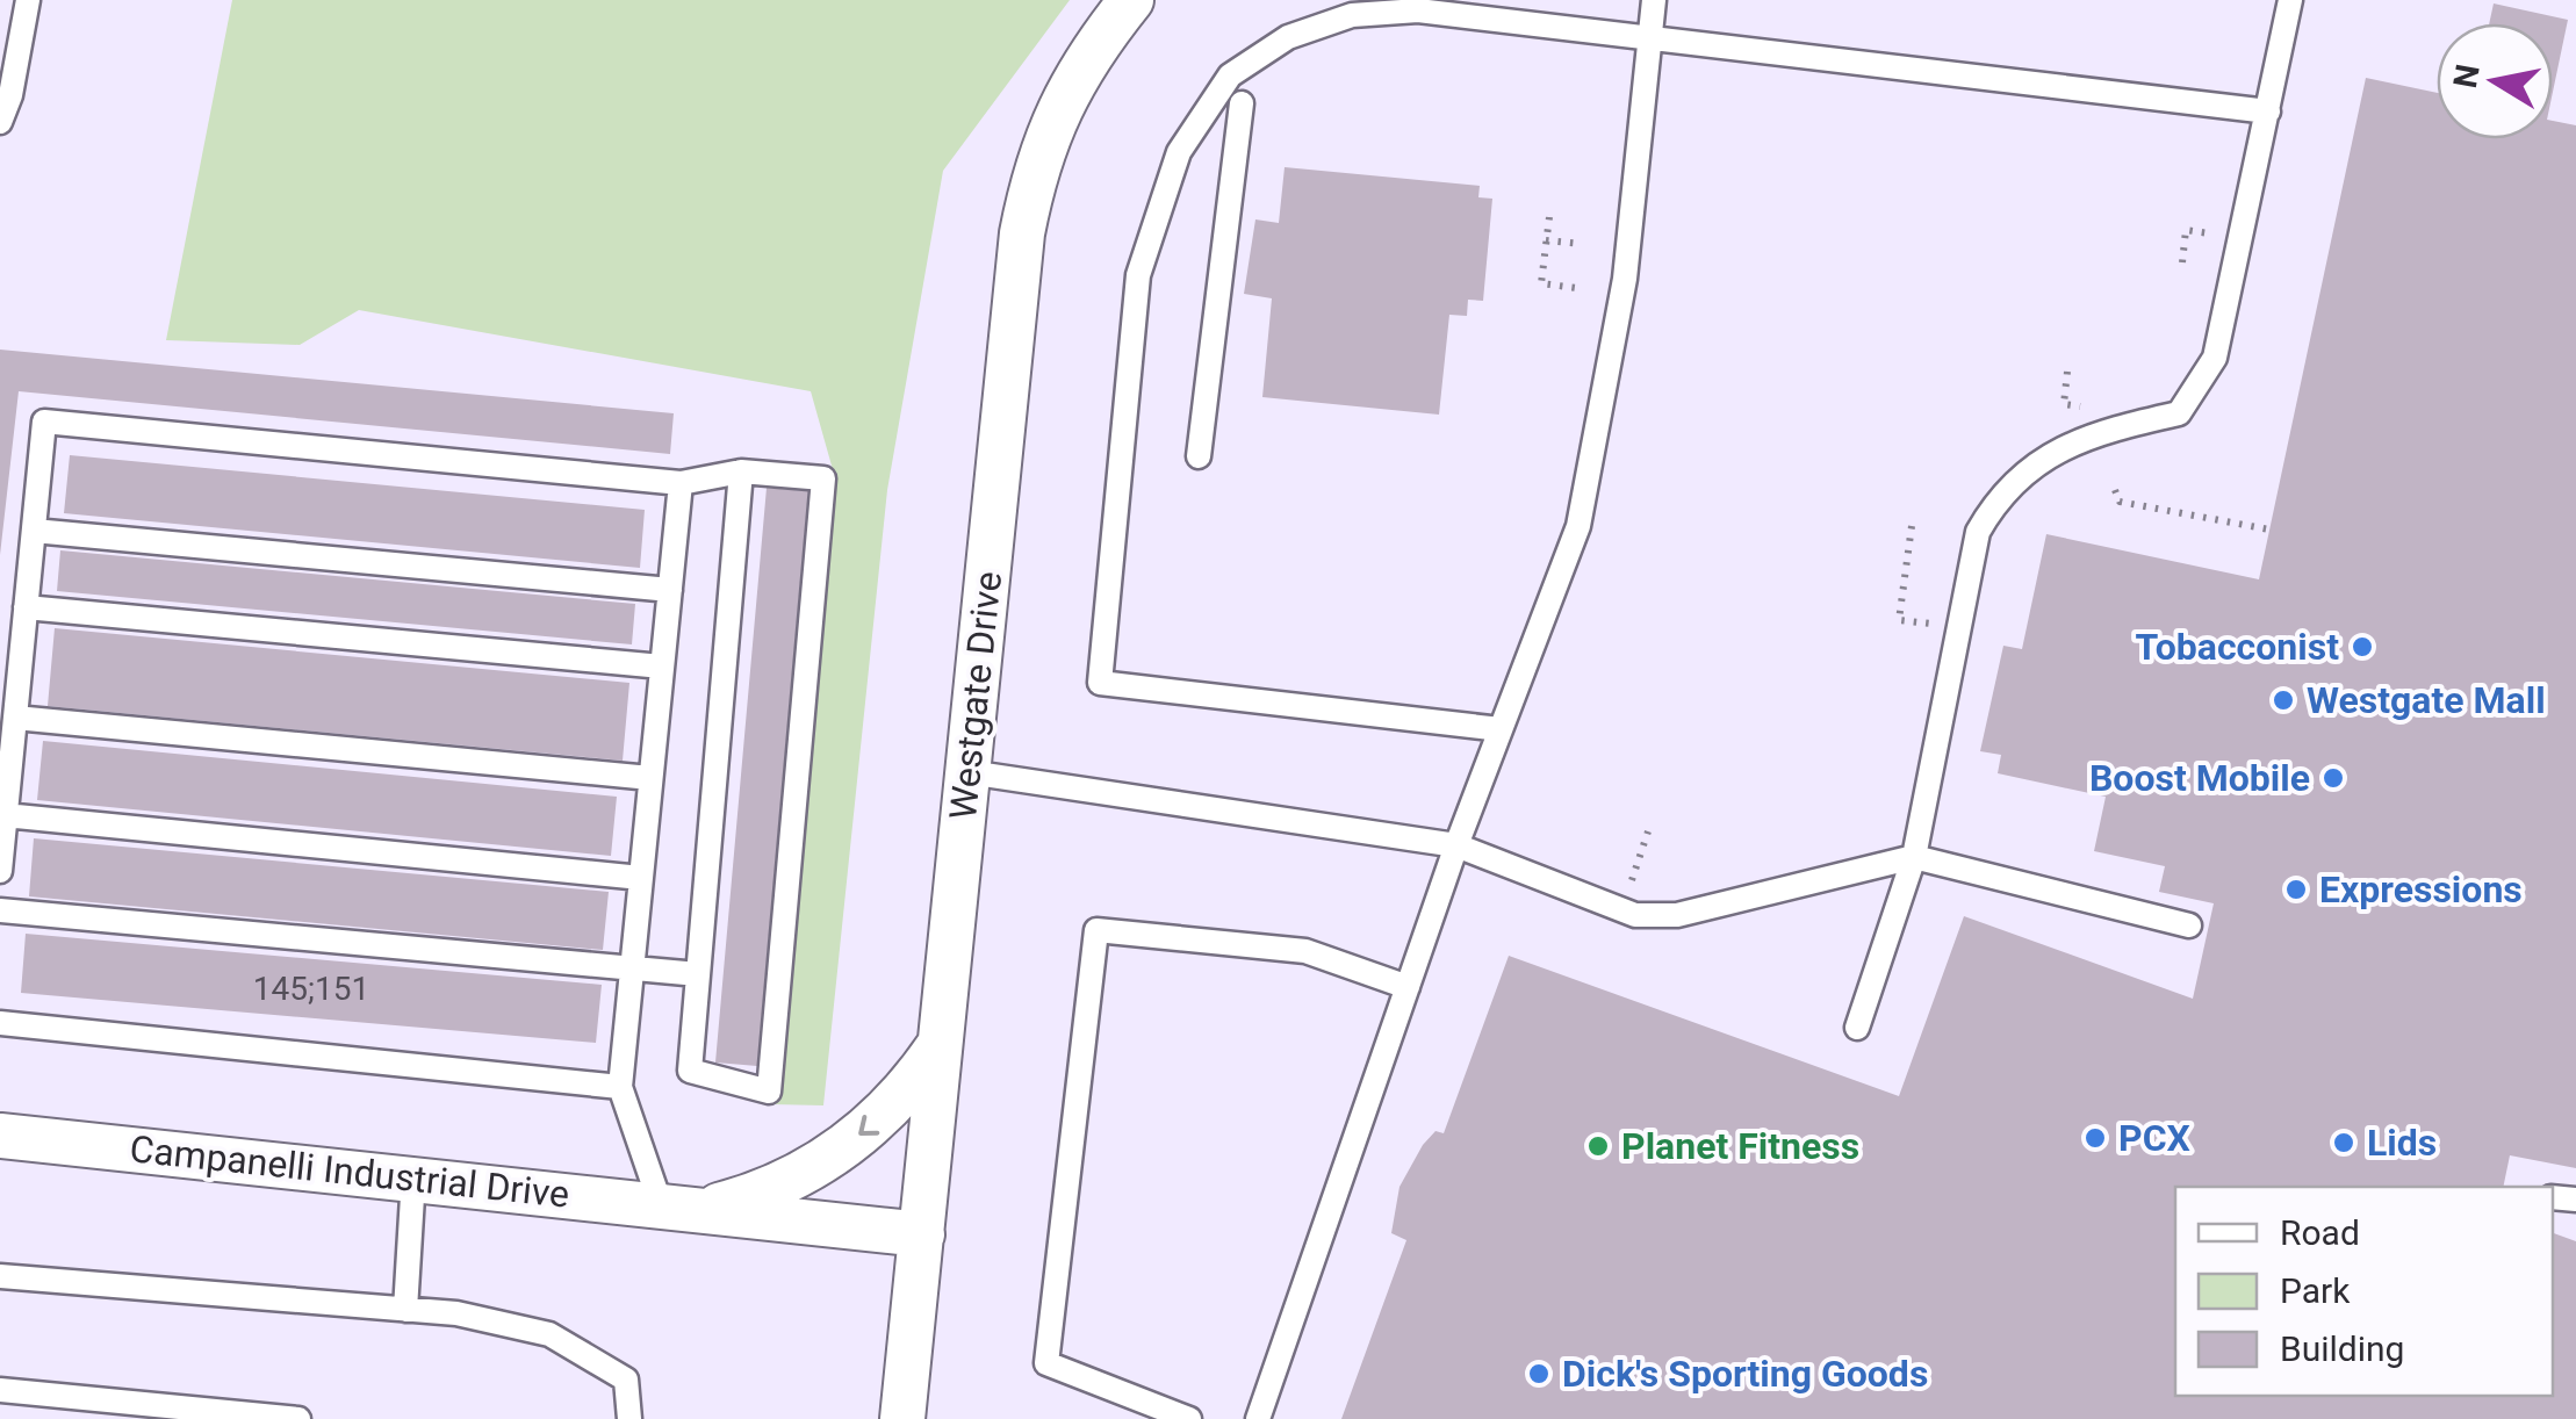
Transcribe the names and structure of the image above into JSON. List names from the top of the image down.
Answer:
{
  "streets": {
    "street": ["Westgate Drive", "Campanelli Industrial Drive"]
  },
  "crossings": [
    ["Westgate Drive", "Campanelli Industrial Drive"]
  ],
  "places": [
    "Tobacconist",
    "Westgate Mall",
    "Boost Mobile",
    "Expressions",
    "PCX",
    "Lids",
    "Planet Fitness",
    "Dick's Sporting Goods"
  ],
  "house_numbers": ["145;151"],
  "legend": ["Road", "Park", "Building"],
  "north": "left"
}
